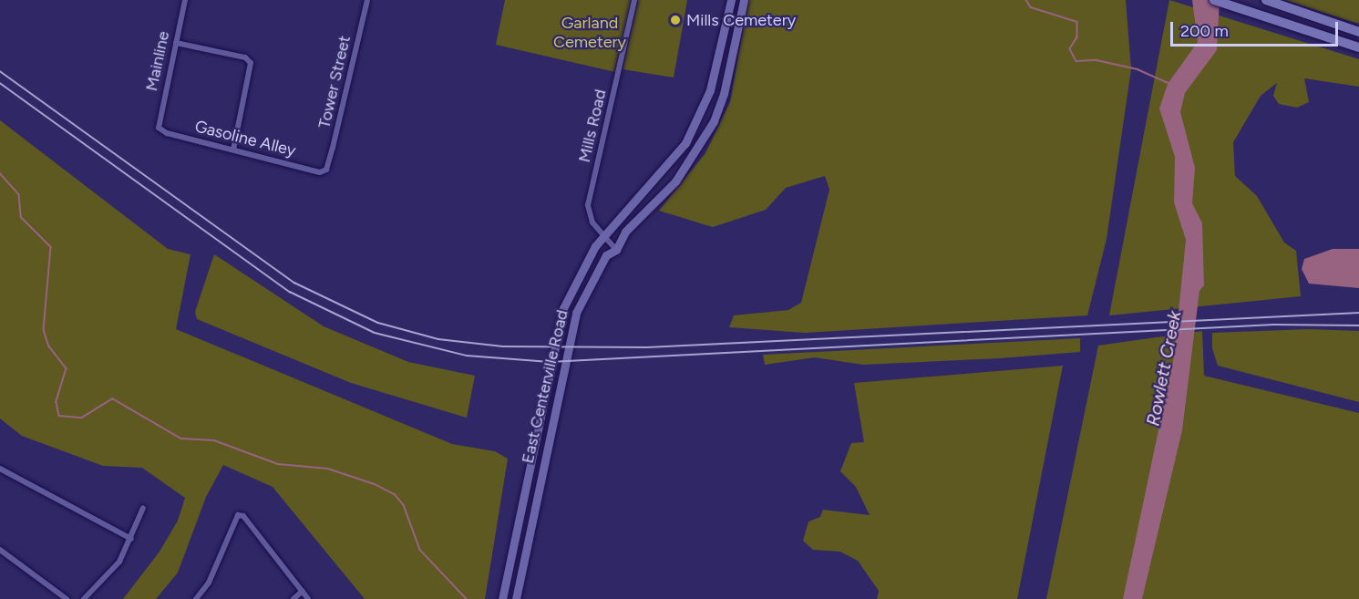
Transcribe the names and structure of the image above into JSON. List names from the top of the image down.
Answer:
{
  "streets": {
    "main road": ["East Centerville Road"],
    "street": [
      "Mainline",
      "Tower Street",
      "Mills Road",
      "Gasoline Alley"
    ]
  },
  "crossings": [
    ["Mainline", "Gasoline Alley"],
    ["Tower Street", "Gasoline Alley"],
    ["Mills Road", "East Centerville Road"]
  ],
  "water": ["Rowlett Creek"],
  "parks": ["Garland Cemetery"],
  "places": ["Mills Cemetery"],
  "scale_bar": "200 m"
}
